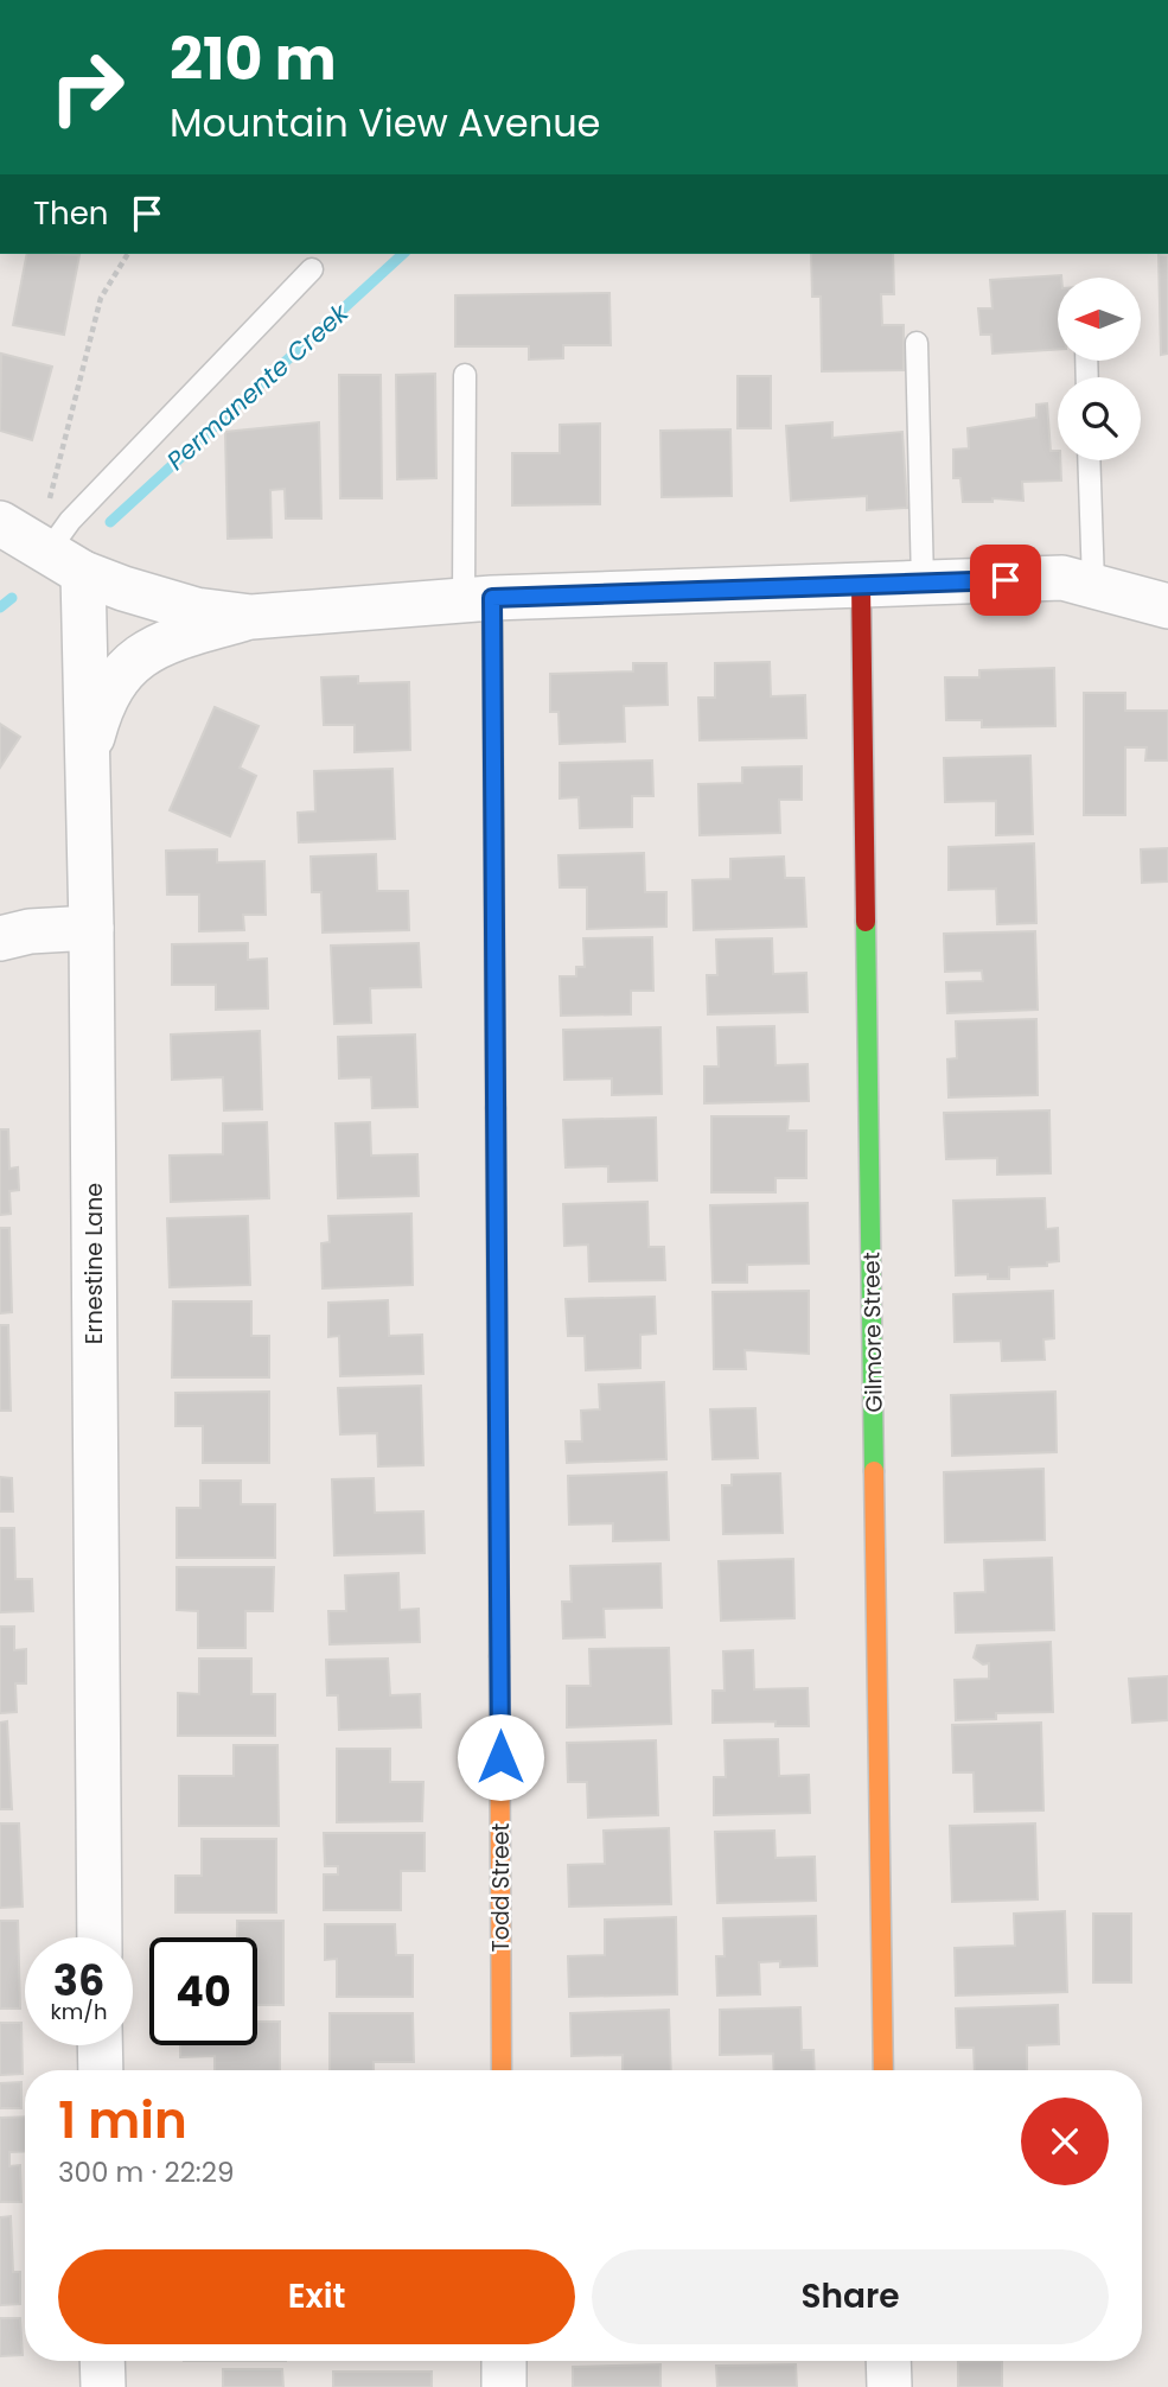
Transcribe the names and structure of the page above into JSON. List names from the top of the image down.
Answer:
{
  "streets": {
    "street": ["Ernestine Lane", "Gilmore Street", "Todd Street"]
  },
  "water": ["Permanente Creek"],
  "north": "left",
  "page": {
    "turn": ["210 m", "Mountain View Avenue"],
    "then": "Then",
    "speed": "36 km/h",
    "limit": "40",
    "heading": ["1 min", "300 m · 22:29"],
    "buttons": ["Exit", "Share"]
  }
}
